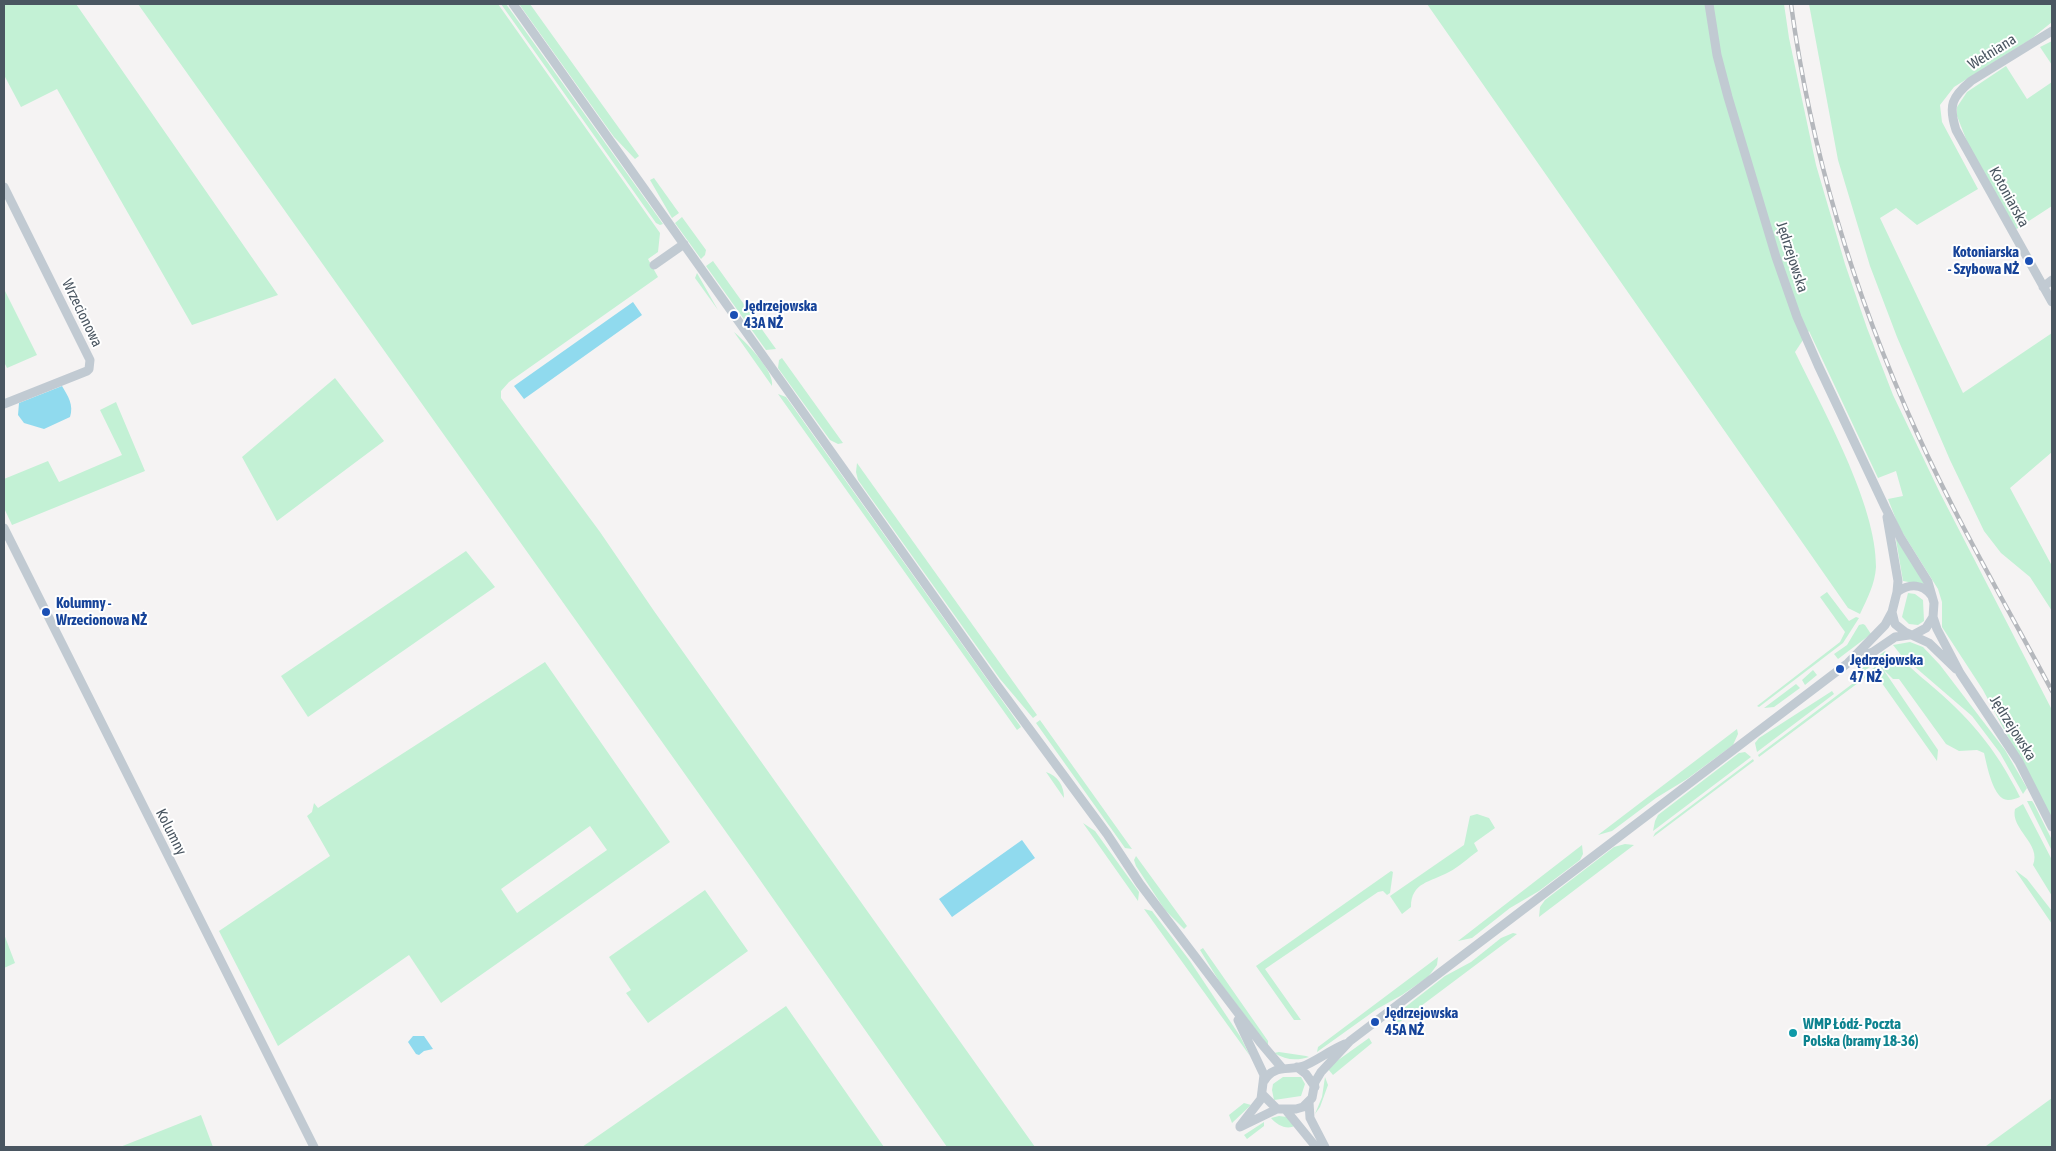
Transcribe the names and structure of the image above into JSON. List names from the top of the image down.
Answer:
{
  "streets": {
    "street": [
      "Wełniana",
      "Kotoniarska",
      "Jędrzejowska",
      "Wrzecionowa",
      "Kolumny"
    ]
  },
  "crossings": [
    ["Wełniana", "Kotoniarska"]
  ],
  "places": [
    "Kotoniarska - Szybowa NŻ",
    "Jędrzejowska 43A NŻ",
    "Kolumny - Wrzecionowa NŻ",
    "Jędrzejowska 47 NŻ",
    "Jędrzejowska 45A NŻ",
    "WMP Łódź- Poczta Polska (bramy 18-36)"
  ]
}
